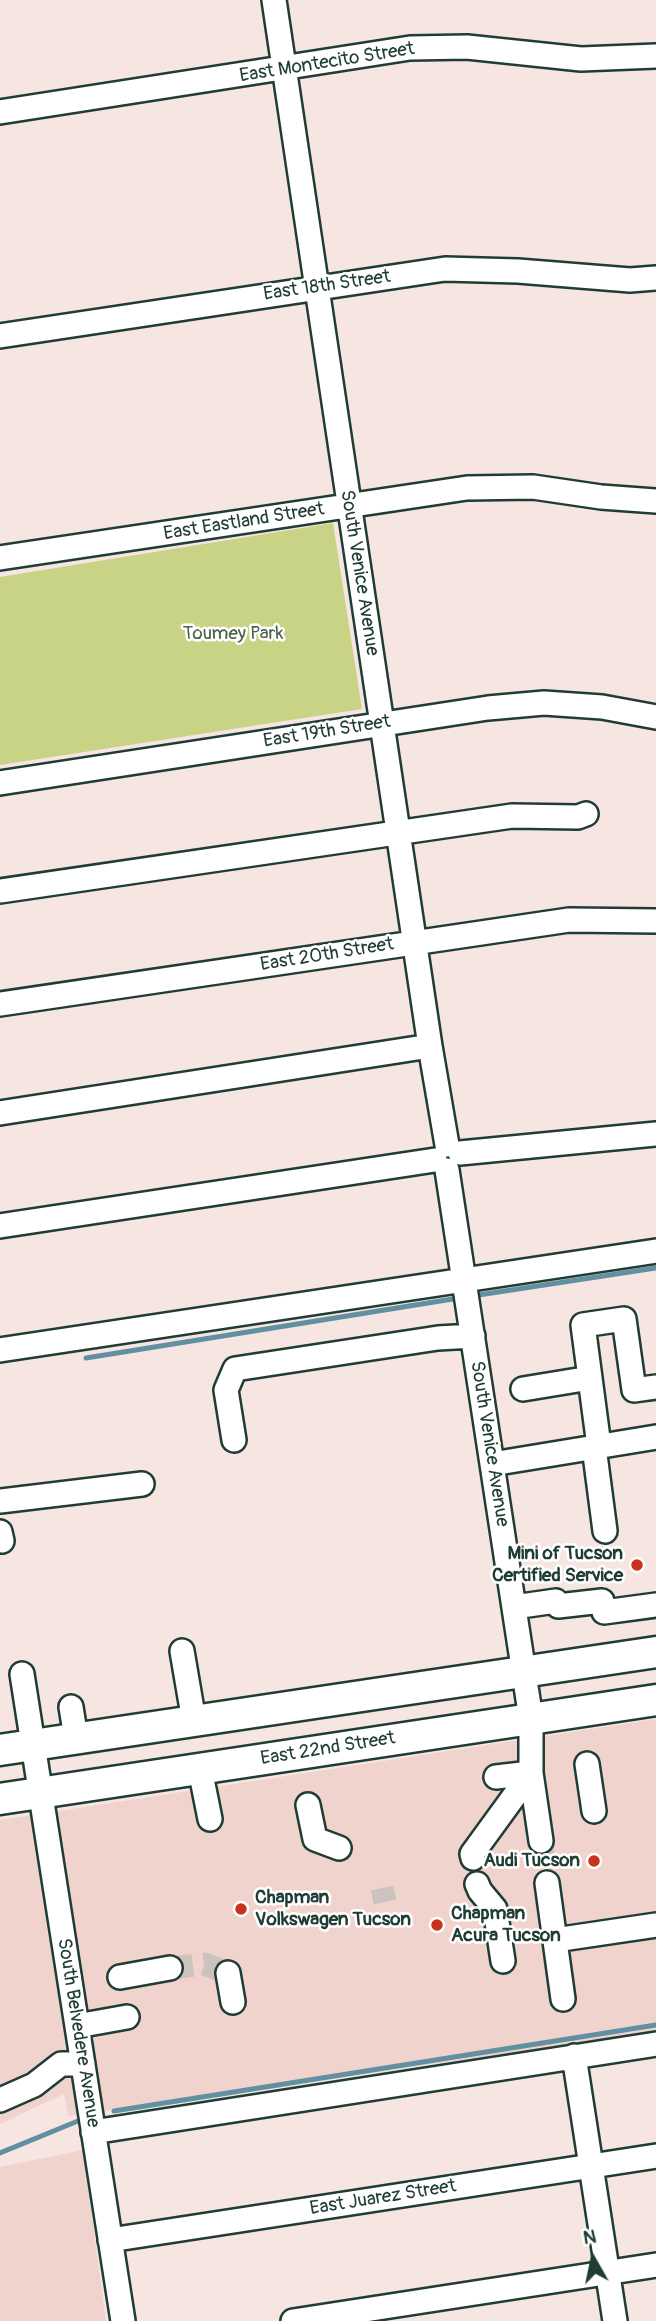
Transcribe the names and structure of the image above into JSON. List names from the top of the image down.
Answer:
{
  "streets": {
    "main road": ["East 22nd Street"],
    "street": [
      "East Montecito Street",
      "East 18th Street",
      "East Eastland Street",
      "South Venice Avenue",
      "East 19th Street",
      "East 20th Street",
      "South Belvedere Avenue",
      "East Juarez Street"
    ]
  },
  "crossings": [
    ["East Montecito Street", "South Venice Avenue"],
    ["East 18th Street", "South Venice Avenue"],
    ["East Eastland Street", "South Venice Avenue"],
    ["South Venice Avenue", "East 19th Street"],
    ["South Venice Avenue", "East 20th Street"],
    ["South Venice Avenue", "East 22nd Street"],
    ["East 22nd Street", "South Belvedere Avenue"],
    ["South Belvedere Avenue", "East Juarez Street"]
  ],
  "parks": ["Toumey Park"],
  "places": [
    "Mini of Tucson Certified Service",
    "Audi Tucson",
    "Chapman Volkswagen Tucson",
    "Chapman Acura Tucson"
  ],
  "north": "top"
}
